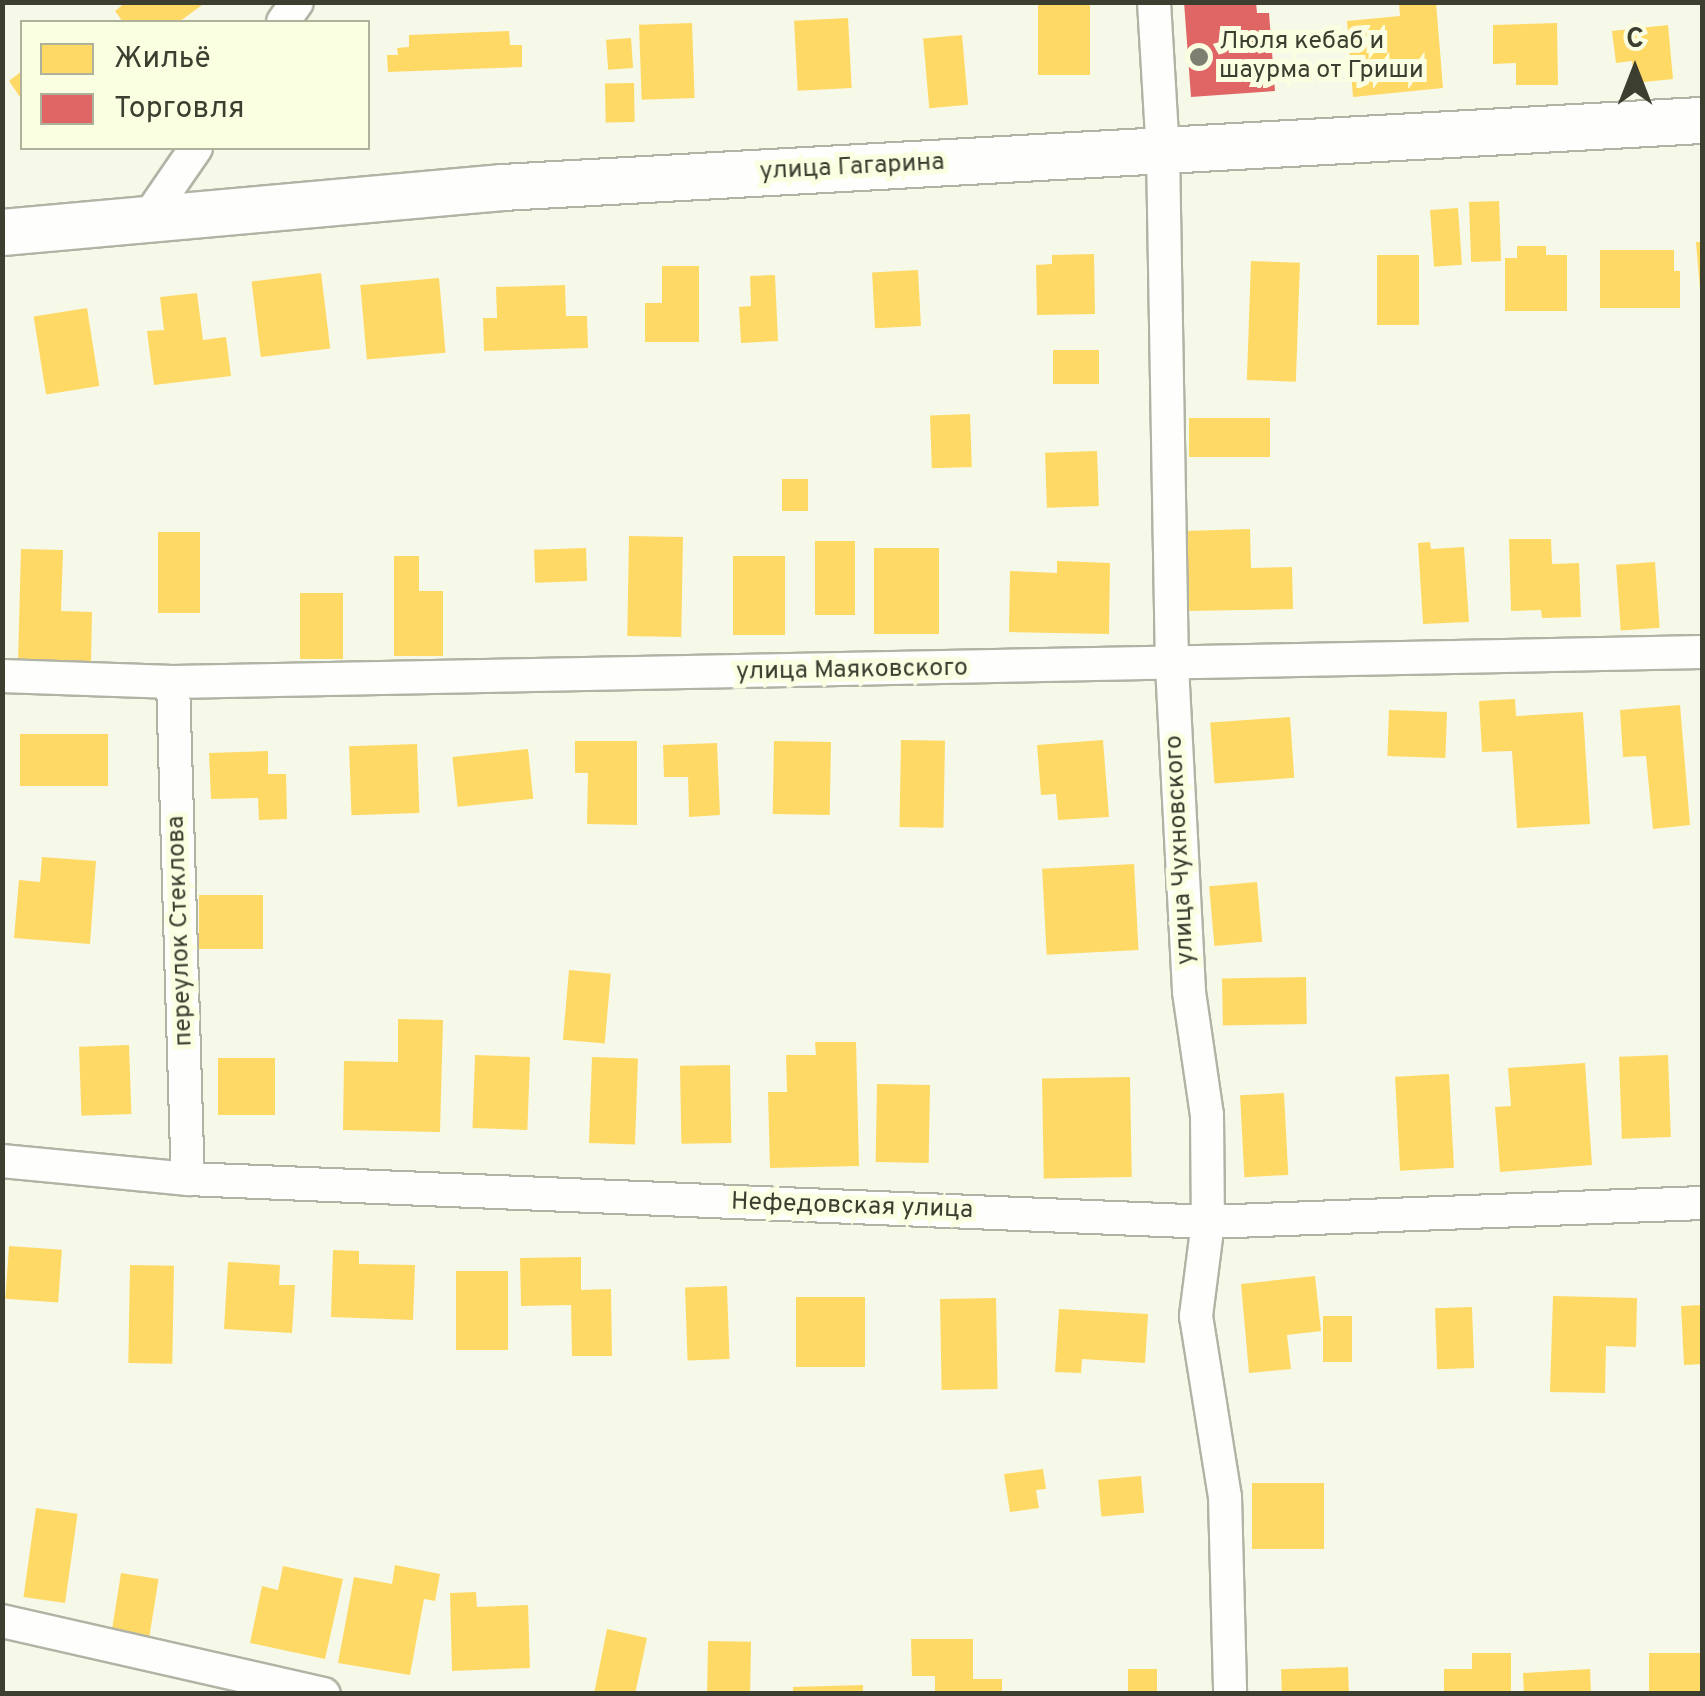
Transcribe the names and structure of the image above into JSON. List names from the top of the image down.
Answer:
{
  "streets": {
    "main road": ["улица Гагарина"],
    "street": [
      "улица Маяковского",
      "улица Чухновского",
      "переулок Стеклова",
      "Нефедовская улица"
    ]
  },
  "crossings": [
    ["улица Гагарина", "улица Чухновского"],
    ["улица Маяковского", "улица Чухновского"],
    ["улица Маяковского", "переулок Стеклова"],
    ["улица Чухновского", "Нефедовская улица"],
    ["переулок Стеклова", "Нефедовская улица"]
  ],
  "places": ["Люля кебаб и шаурма от Гриши"],
  "legend": ["Жильё", "Торговля"],
  "north": "top"
}
